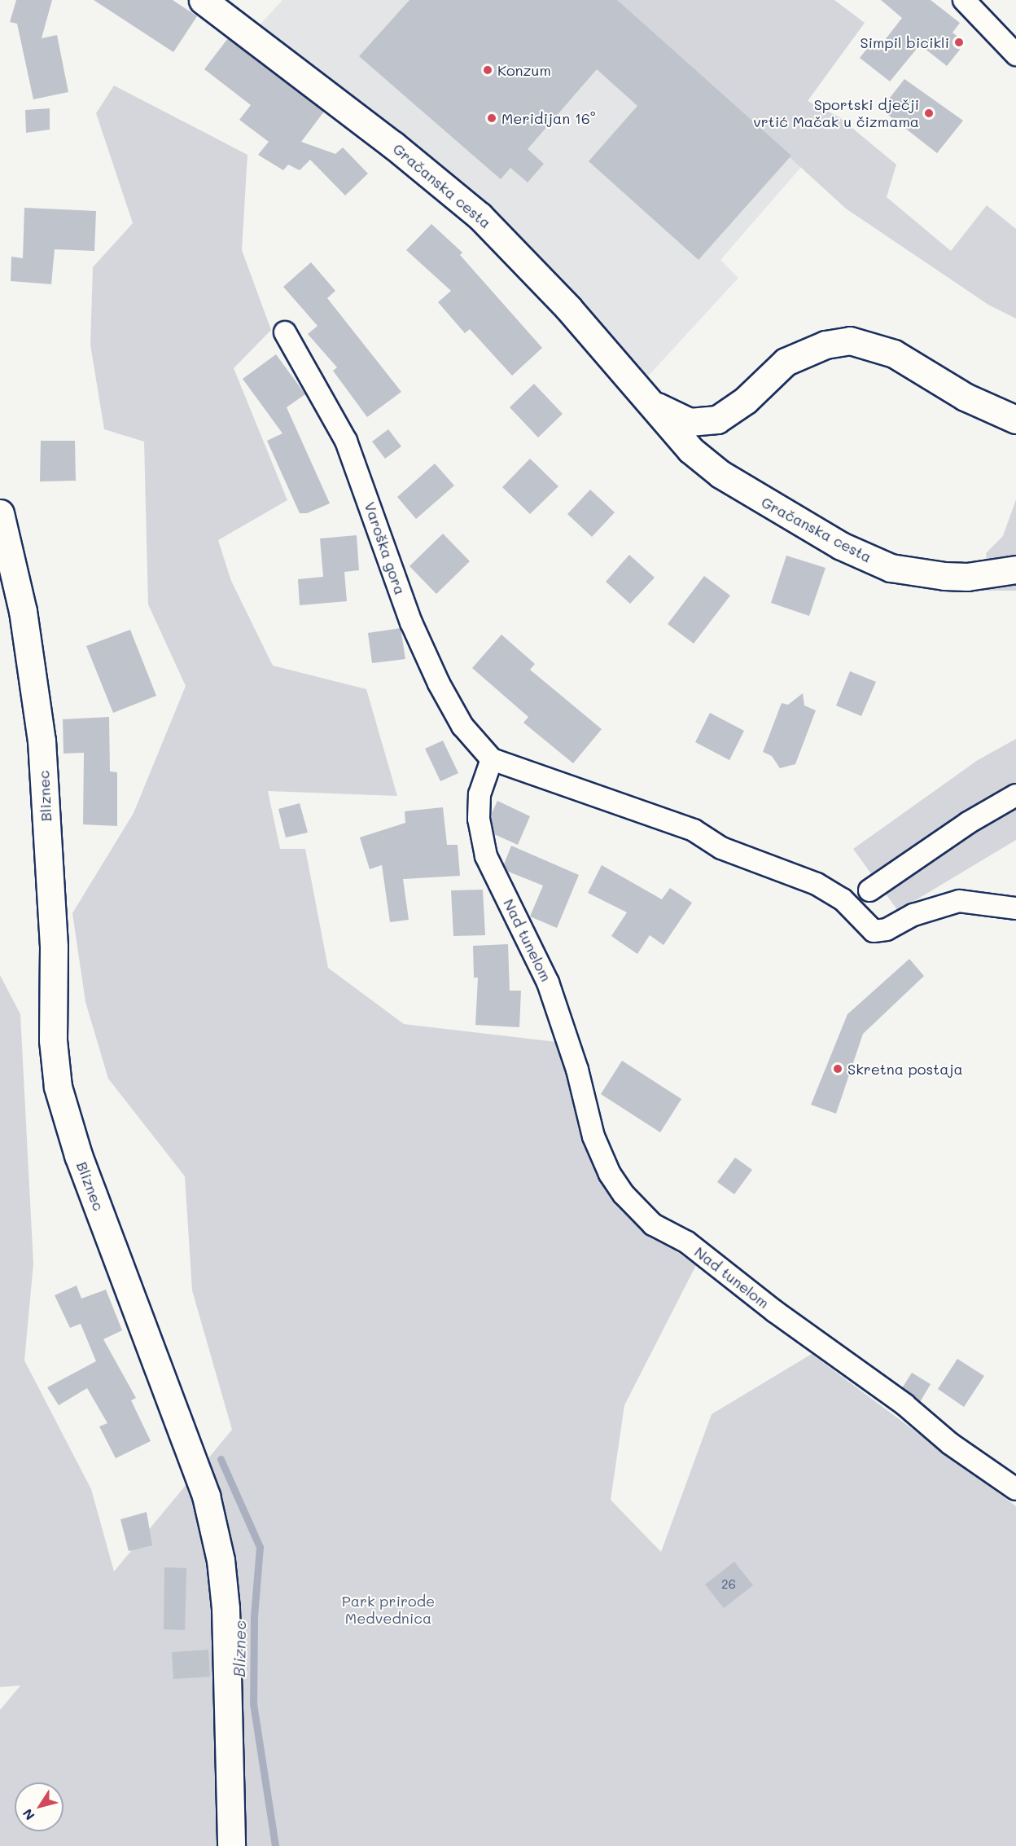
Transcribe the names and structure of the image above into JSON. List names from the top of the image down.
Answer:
{
  "streets": {
    "main road": ["Gračanska cesta", "Bliznec"],
    "street": ["Varoška gora", "Nad tunelom"]
  },
  "crossings": [
    ["Varoška gora", "Nad tunelom"]
  ],
  "water": ["Bliznec"],
  "parks": ["Park prirode Medvednica"],
  "places": [
    "Simpil bicikli",
    "Konzum",
    "Sportski dječji vrtić Mačak u čizmama",
    "Meridijan 16°",
    "Skretna postaja"
  ],
  "house_numbers": ["26"],
  "north": "bottom left"
}
